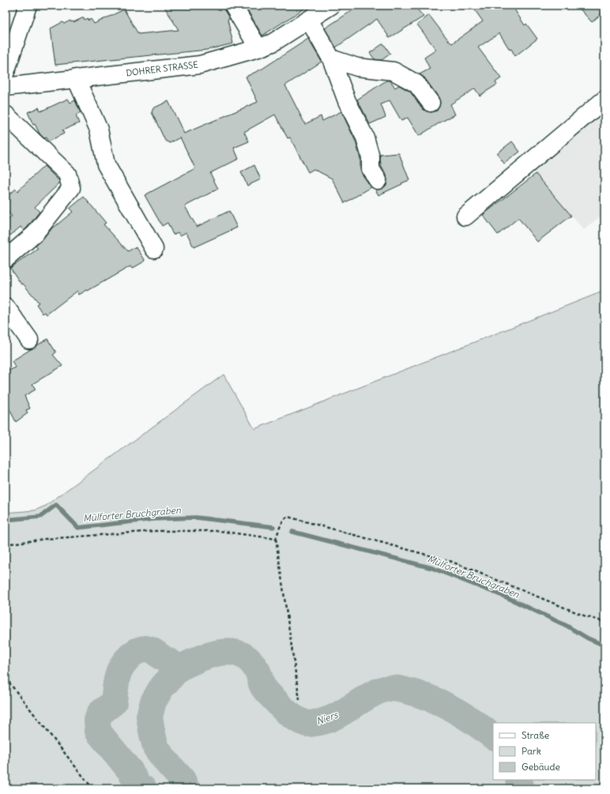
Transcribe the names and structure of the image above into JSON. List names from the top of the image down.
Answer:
{
  "streets": {
    "street": ["DOHRER STRASSE"]
  },
  "water": ["Mülforter Bruchgraben", "Niers"],
  "legend": ["Straße", "Park", "Gebäude"]
}
